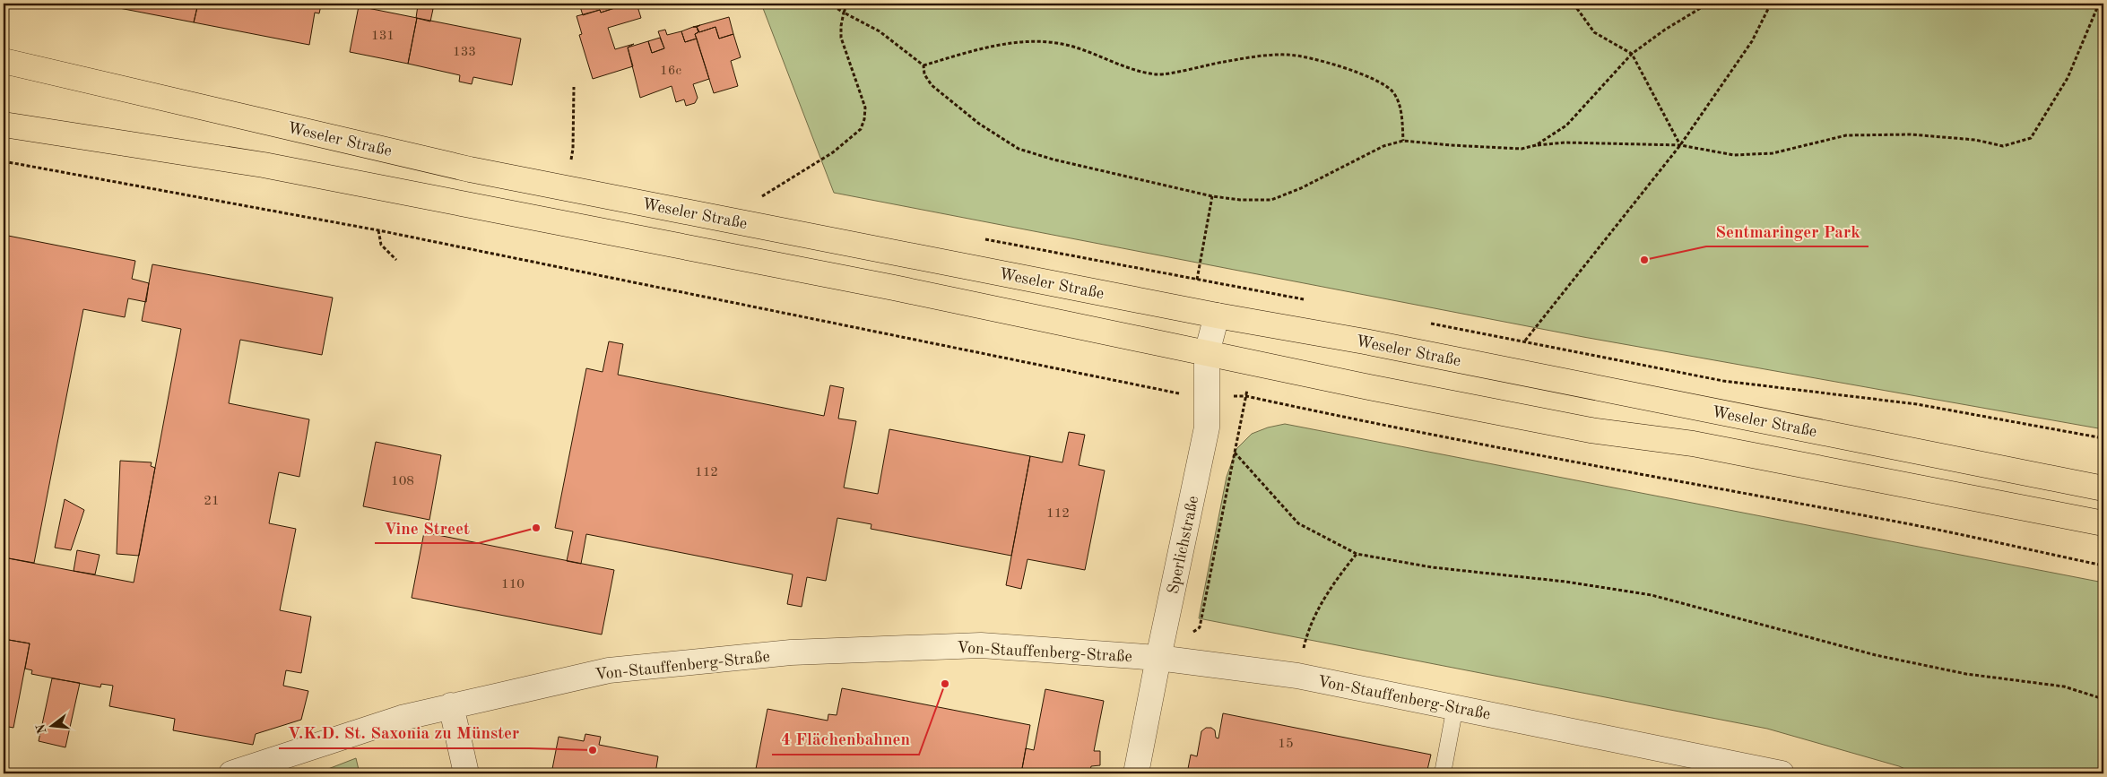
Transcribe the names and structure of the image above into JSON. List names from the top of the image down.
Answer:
{
  "streets": {
    "main road": ["Weseler Straße"],
    "street": ["Sperlichstraße", "Von-Stauffenberg-Straße"]
  },
  "crossings": [
    ["Weseler Straße", "Sperlichstraße"],
    ["Sperlichstraße", "Von-Stauffenberg-Straße"]
  ],
  "places": [
    "Sentmaringer Park",
    "Vine Street",
    "4 Flächenbahnen",
    "V.K.D. St. Saxonia zu Münster"
  ],
  "house_numbers": [
    "131",
    "133",
    "16c",
    "112",
    "108",
    "21",
    "112",
    "110",
    "15"
  ],
  "north": "left"
}
